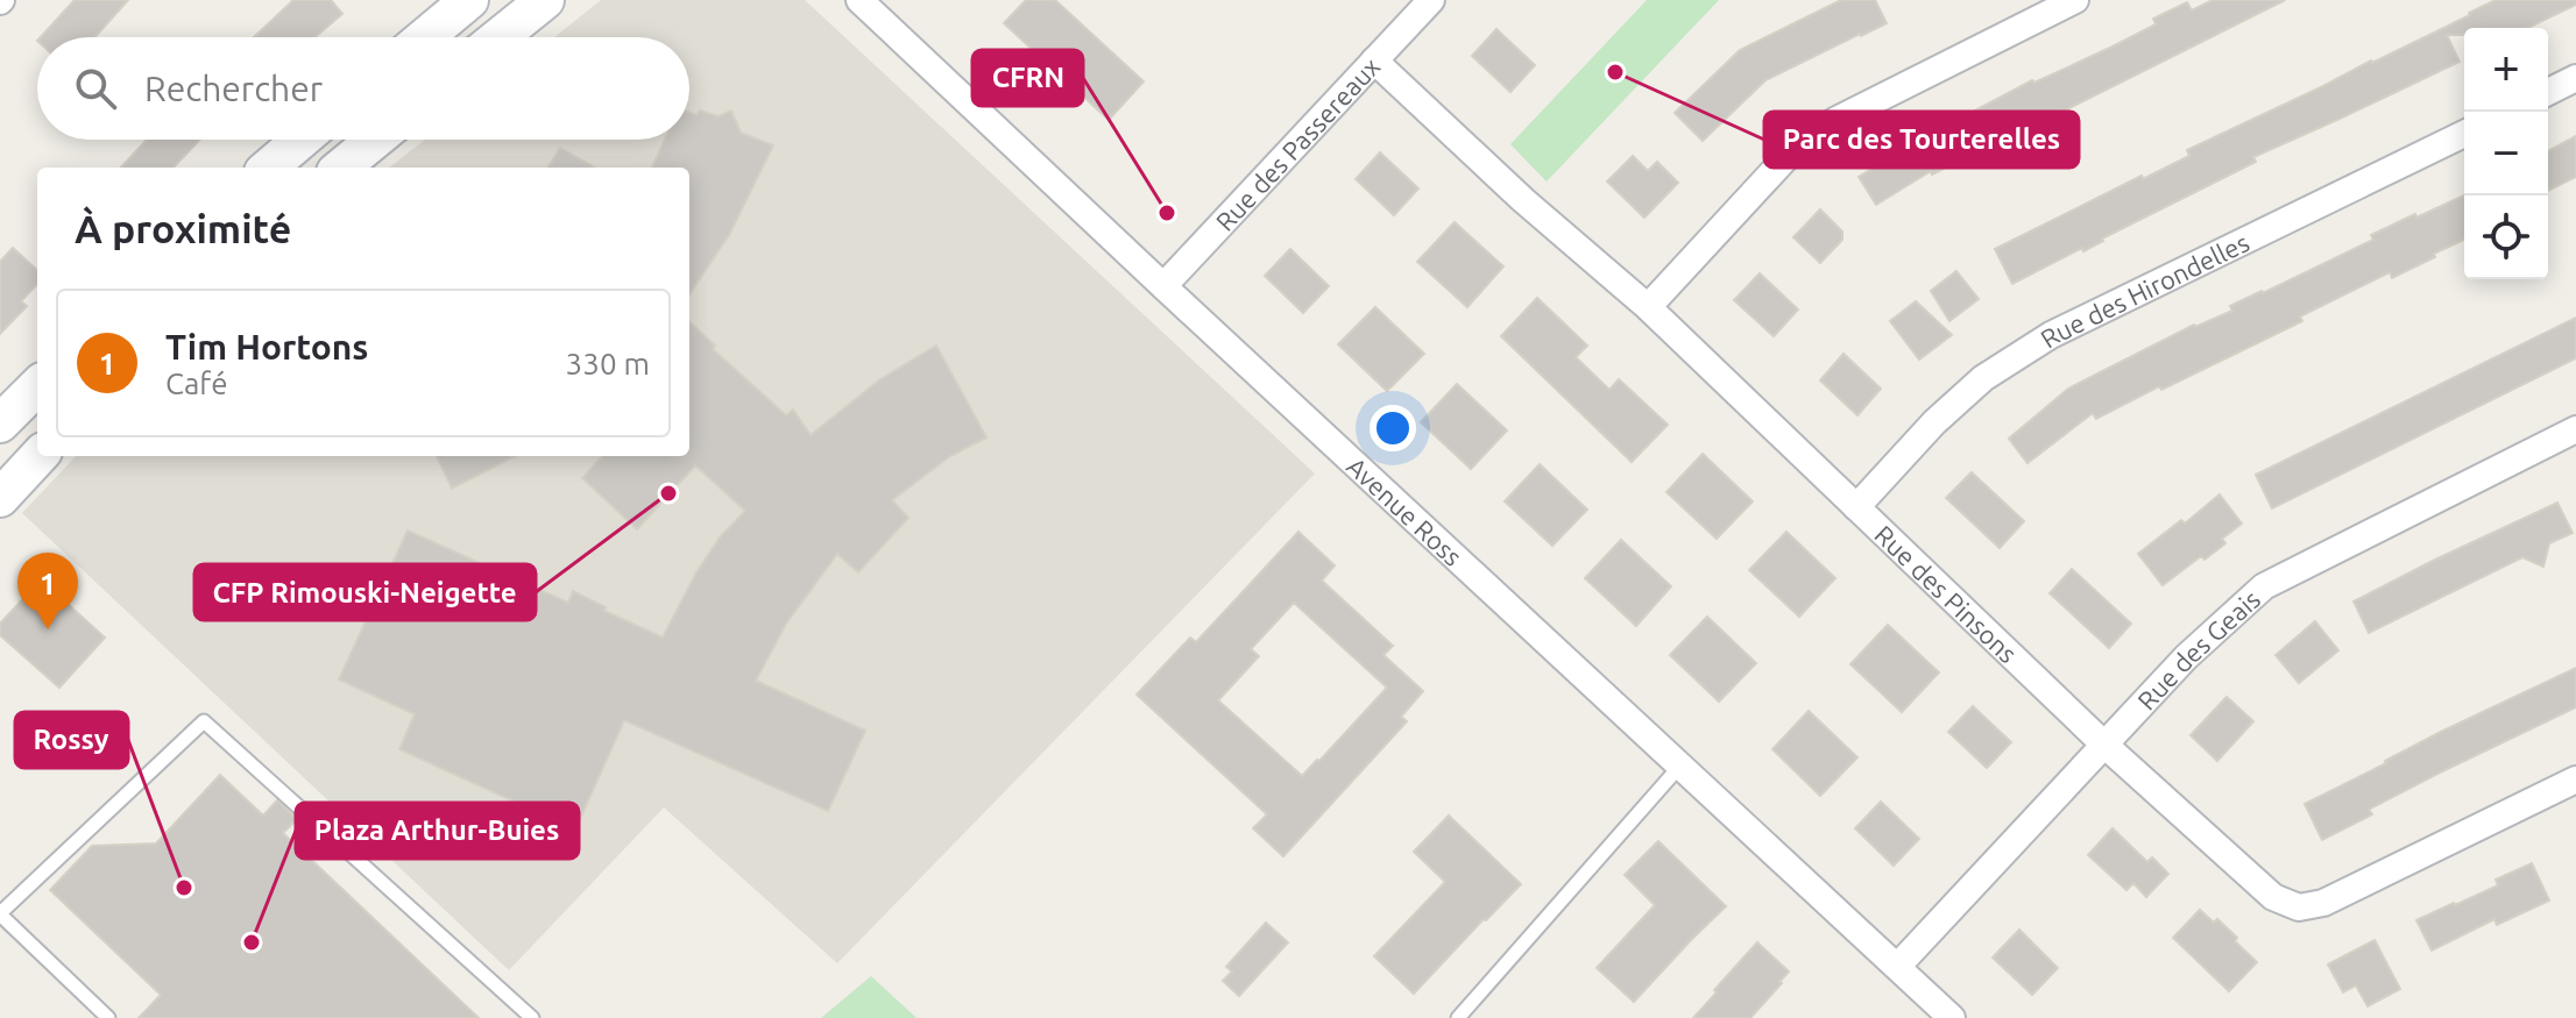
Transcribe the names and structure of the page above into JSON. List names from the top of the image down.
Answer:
{
  "streets": {
    "street": [
      "Rue des Passereaux",
      "Rue des Hirondelles",
      "Avenue Ross",
      "Rue des Pinsons",
      "Rue des Geais"
    ]
  },
  "crossings": [
    ["Rue des Passereaux", "Avenue Ross"],
    ["Rue des Passereaux", "Rue des Pinsons"],
    ["Rue des Hirondelles", "Rue des Pinsons"],
    ["Avenue Ross", "Rue des Geais"],
    ["Rue des Pinsons", "Rue des Geais"]
  ],
  "places": [
    "Parc des Tourterelles",
    "CFRN",
    "CFP Rimouski-Neigette",
    "Rossy",
    "Plaza Arthur-Buies"
  ],
  "page": {
    "map_buttons": ["+", "−"],
    "search": "Rechercher",
    "heading": "À proximité",
    "list": [
      {
        "mark": "1",
        "name": "Tim Hortons",
        "note": "Café",
        "value": "330 m"
      }
    ],
    "pins": "1"
  }
}
